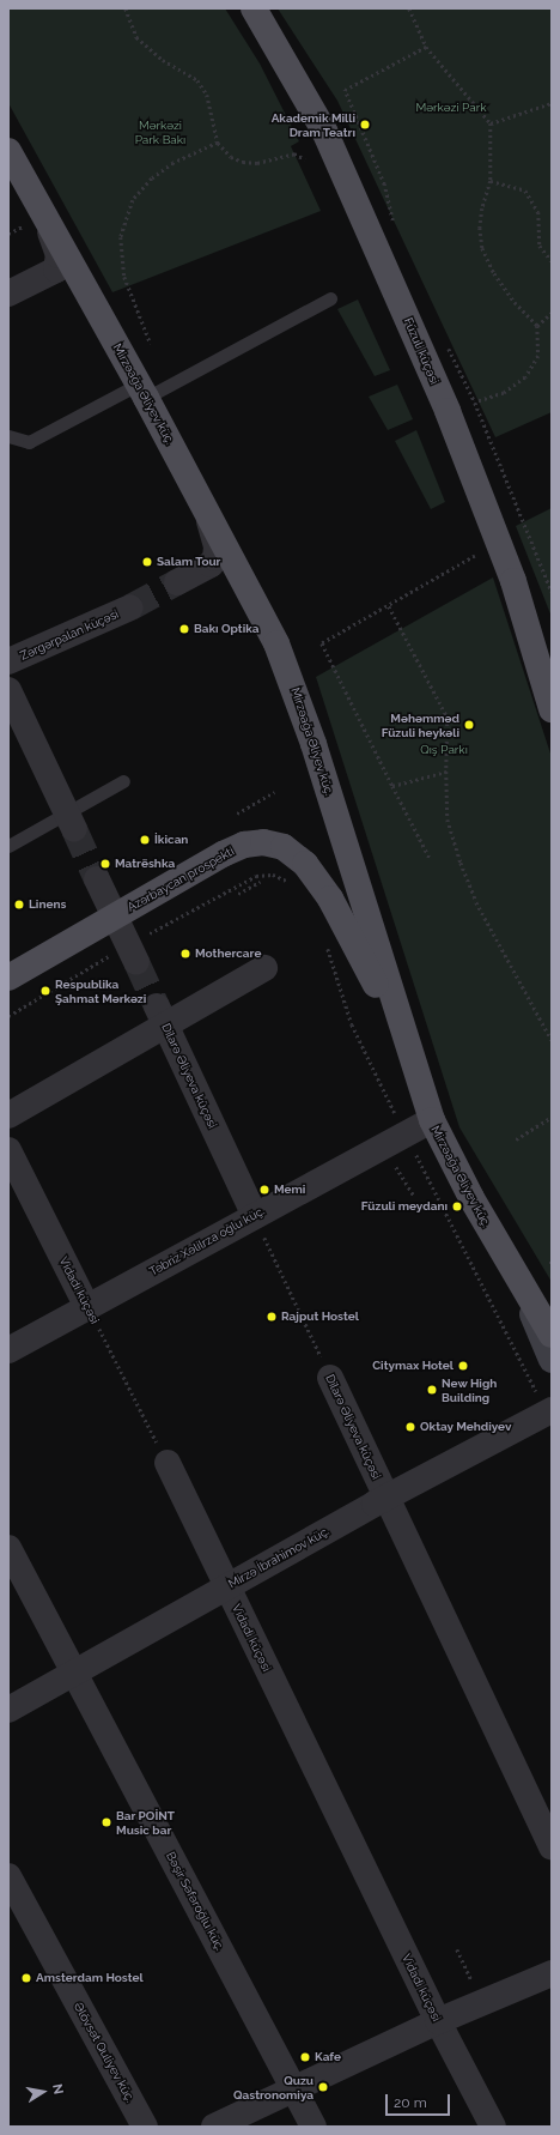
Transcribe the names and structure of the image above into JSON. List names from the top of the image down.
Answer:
{
  "streets": {
    "main road": ["Füzuli küçəsi", "Mirzəağa Əliyev küç.", "Azərbaycan prospekti"],
    "street": [
      "Zərgərpalan küçəsi",
      "Dilarə Əliyeva küçəsi",
      "Təbriz Xəlilrza oğlu küç.",
      "Vidadi küçəsi",
      "Mirzə İbrahimov küç.",
      "Bəşir Səfəroğlu küç.",
      "Əlövsət Quliyev küç."
    ]
  },
  "crossings": [
    ["Mirzəağa Əliyev küç.", "Azərbaycan prospekti"],
    ["Mirzəağa Əliyev küç.", "Təbriz Xəlilrza oğlu küç."],
    ["Dilarə Əliyeva küçəsi", "Təbriz Xəlilrza oğlu küç."],
    ["Dilarə Əliyeva küçəsi", "Mirzə İbrahimov küç."],
    ["Təbriz Xəlilrza oğlu küç.", "Vidadi küçəsi"],
    ["Vidadi küçəsi", "Mirzə İbrahimov küç."],
    ["Mirzə İbrahimov küç.", "Bəşir Səfəroğlu küç."]
  ],
  "parks": ["Mərkəzi Park", "Mərkəzi Park Bakı", "Qış Parkı"],
  "places": [
    "Akademik Milli Dram Teatrı",
    "Salam Tour",
    "Bakı Optika",
    "Məhəmməd Füzuli heykəli",
    "İkican",
    "Matrëshka",
    "Linens",
    "Mothercare",
    "Respublika Şahmat Mərkəzi",
    "Memi",
    "Füzuli meydanı",
    "Rajput Hostel",
    "Citymax Hotel",
    "New High Building",
    "Oktay Mehdiyev",
    "Bar POİNT Music bar",
    "Amsterdam Hostel",
    "Kafe",
    "Quzu Qastronomiya"
  ],
  "scale_bar": "20 m",
  "north": "right"
}
